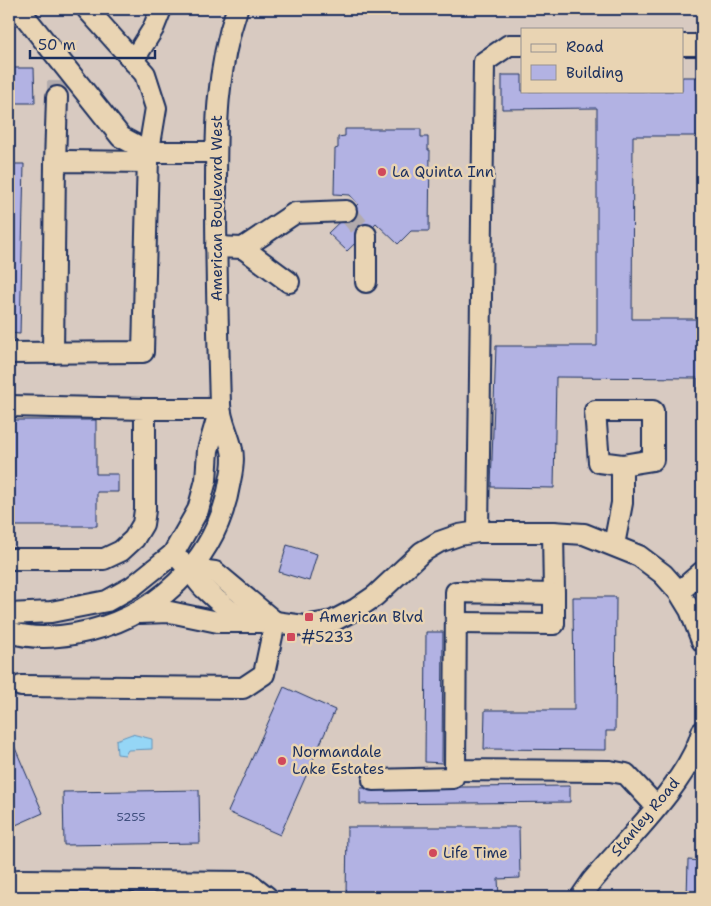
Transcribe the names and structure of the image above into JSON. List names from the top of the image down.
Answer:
{
  "streets": {
    "street": ["American Boulevard West", "Stanley Road"]
  },
  "places": {
    "other": ["La Quinta Inn", "Normandale Lake Estates", "Life Time"],
    "transit": ["American Blvd", "#5233"]
  },
  "house_numbers": ["5255"],
  "legend": ["Road", "Building"],
  "scale_bar": "50 m"
}
